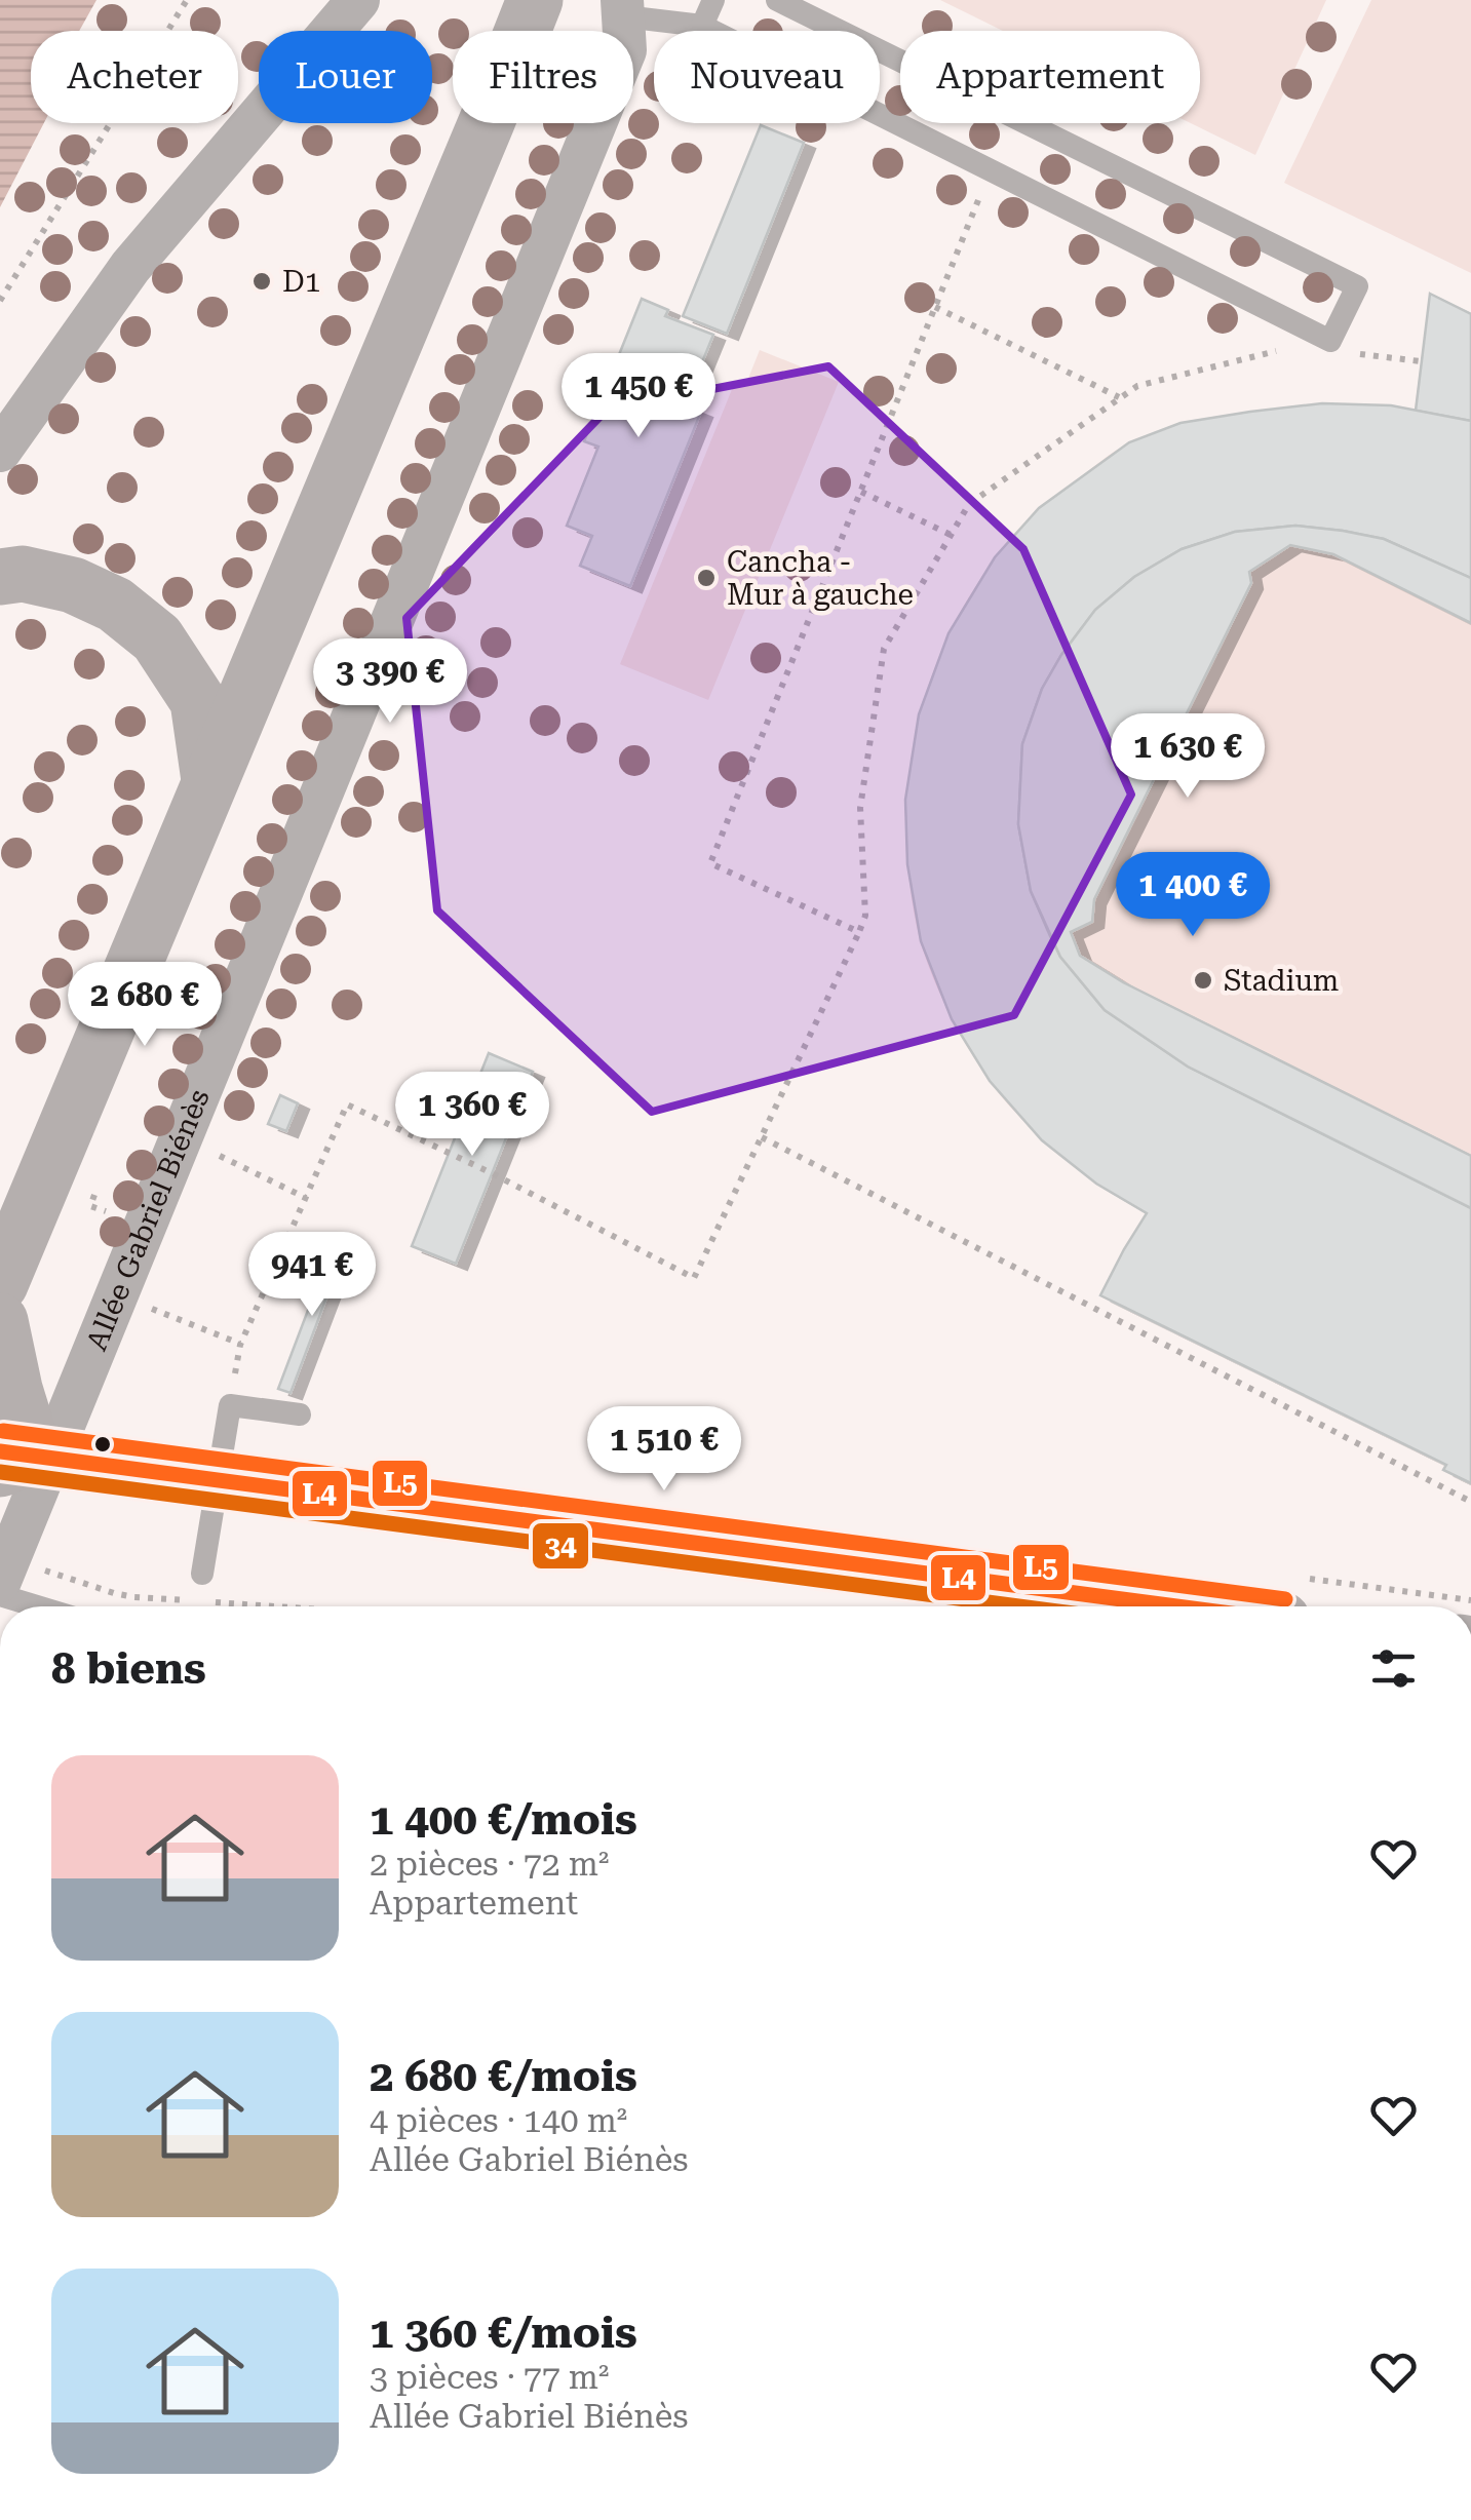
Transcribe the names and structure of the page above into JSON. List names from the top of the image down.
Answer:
{
  "streets": {
    "street": ["Allée Gabriel Biénès"]
  },
  "places": ["D1", "Cancha - Mur à gauche", "Stadium"],
  "lines": ["transit line L5", "transit line L4", "transit line 34"],
  "page": {
    "chip": [
      "Acheter",
      "Louer",
      "Filtres",
      "Nouveau",
      "Appartement"
    ],
    "price": [
      "1 450 €",
      "3 390 €",
      "1 630 €",
      "1 400 €",
      "2 680 €",
      "1 360 €",
      "941 €",
      "1 510 €"
    ],
    "heading": "8 biens",
    "list": [
      {
        "name": "1 400 €/mois",
        "note": "2 pièces · 72 m² · Appartement"
      },
      {
        "name": "2 680 €/mois",
        "note": "4 pièces · 140 m² · Allée Gabriel Biénès"
      },
      {
        "name": "1 360 €/mois",
        "note": "3 pièces · 77 m² · Allée Gabriel Biénès"
      }
    ]
  }
}
